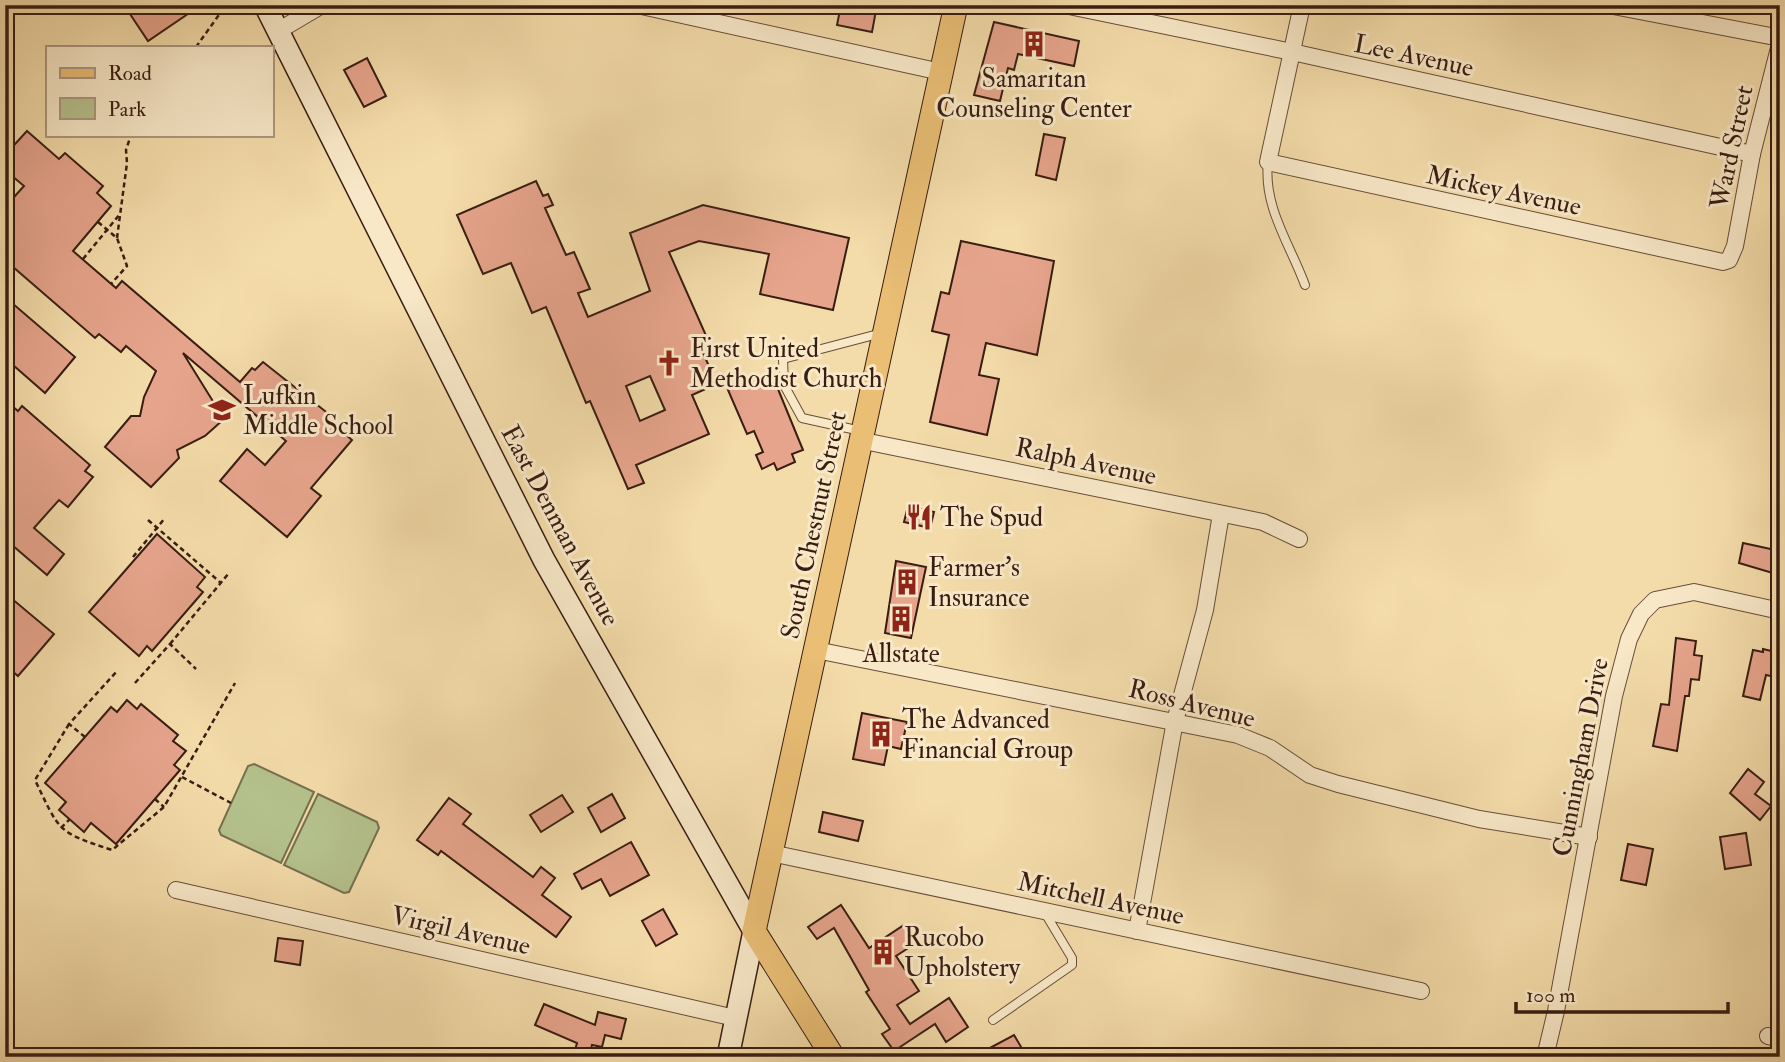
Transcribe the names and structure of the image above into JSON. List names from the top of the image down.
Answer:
{
  "streets": {
    "main road": ["East Denman Avenue", "South Chestnut Street"],
    "street": [
      "Lee Avenue",
      "Ward Street",
      "Mickey Avenue",
      "Ralph Avenue",
      "Ross Avenue",
      "Cunningham Drive",
      "Mitchell Avenue",
      "Virgil Avenue"
    ]
  },
  "crossings": [
    ["Lee Avenue", "Ward Street"],
    ["Ward Street", "Mickey Avenue"],
    ["Ralph Avenue", "South Chestnut Street"],
    ["East Denman Avenue", "South Chestnut Street"],
    ["South Chestnut Street", "Ross Avenue"],
    ["South Chestnut Street", "Mitchell Avenue"],
    ["South Chestnut Street", "Virgil Avenue"],
    ["Ross Avenue", "Cunningham Drive"]
  ],
  "places": {
    "building": [
      "Samaritan Counseling Center",
      "Farmer's Insurance",
      "Allstate",
      "The Advanced Financial Group",
      "Rucobo Upholstery"
    ],
    "church": ["First United Methodist Church"],
    "school or university": ["Lufkin Middle School"],
    "restaurant": ["The Spud"]
  },
  "legend": ["Road", "Park"],
  "scale_bar": "100 m"
}
